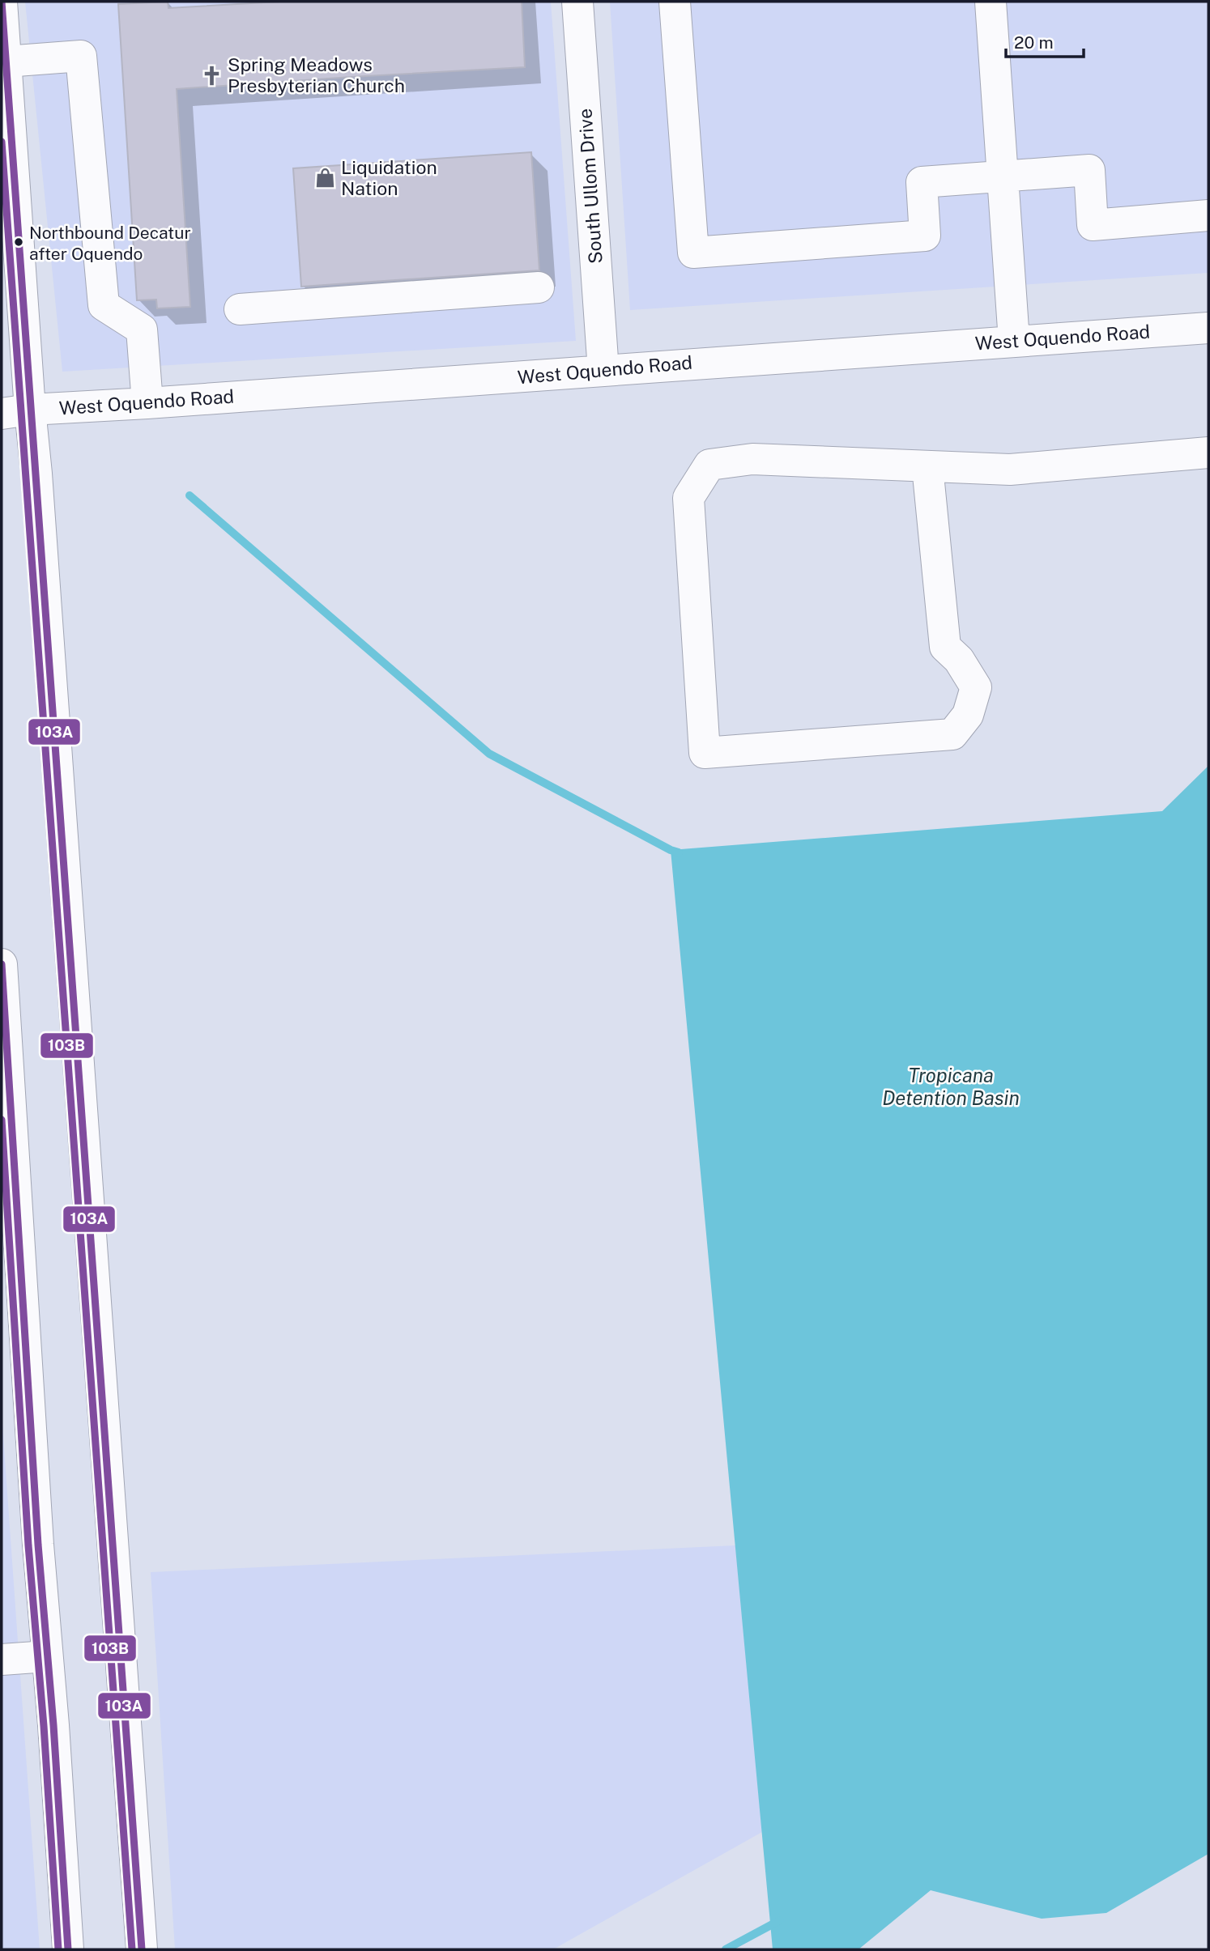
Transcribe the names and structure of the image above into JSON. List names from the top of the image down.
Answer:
{
  "streets": {
    "main road": ["South Ullom Drive", "West Oquendo Road"]
  },
  "crossings": [
    ["South Ullom Drive", "West Oquendo Road"]
  ],
  "water": ["Tropicana Detention Basin"],
  "places": {
    "church": ["Spring Meadows Presbyterian Church"],
    "shop": ["Liquidation Nation"],
    "other": ["Northbound Decatur after Oquendo"]
  },
  "lines": ["transit line 103A", "transit line 103B"],
  "scale_bar": "20 m"
}
